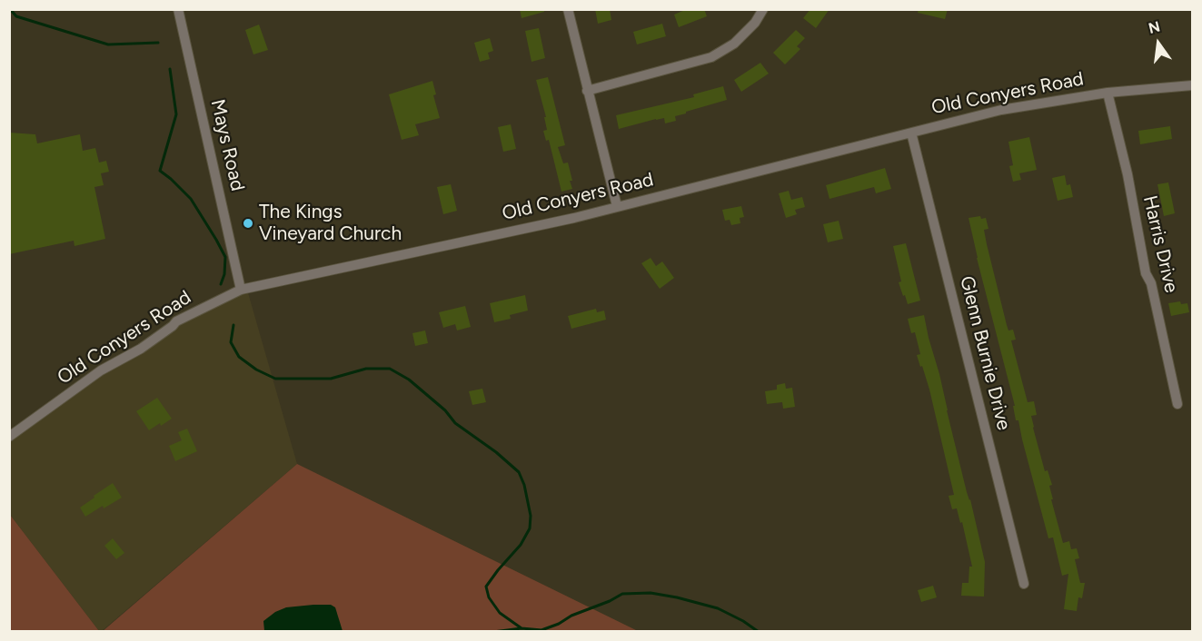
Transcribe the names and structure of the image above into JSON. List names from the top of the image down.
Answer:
{
  "streets": {
    "street": [
      "Old Conyers Road",
      "Mays Road",
      "Harris Drive",
      "Glenn Burnie Drive"
    ]
  },
  "crossings": [
    ["Old Conyers Road", "Mays Road"],
    ["Old Conyers Road", "Harris Drive"],
    ["Old Conyers Road", "Glenn Burnie Drive"]
  ],
  "places": ["The Kings Vineyard Church"],
  "north": "top"
}
